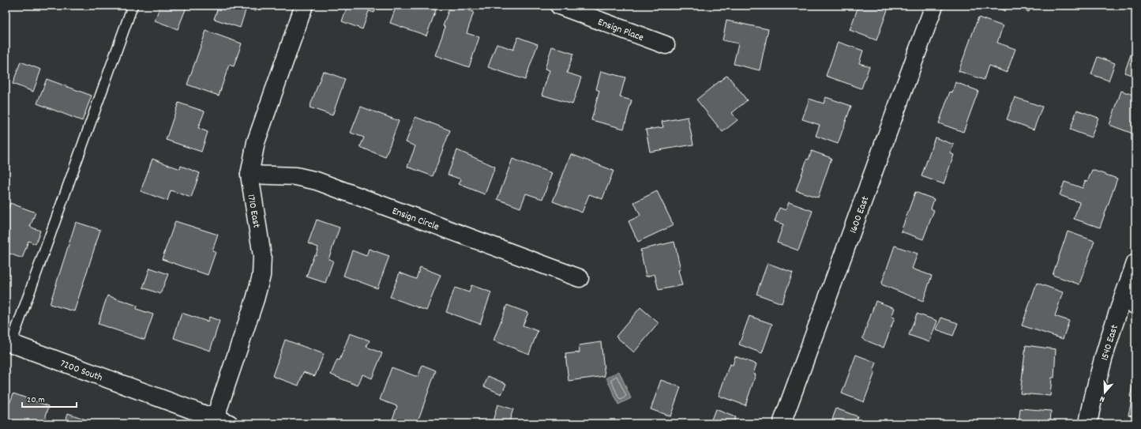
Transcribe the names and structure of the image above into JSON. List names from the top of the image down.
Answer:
{
  "streets": {
    "street": [
      "Ensign Place",
      "1710 East",
      "1600 East",
      "Ensign Circle",
      "1540 East",
      "7200 South"
    ]
  },
  "crossings": [
    ["1710 East", "Ensign Circle"],
    ["1710 East", "7200 South"]
  ],
  "scale_bar": "20 m",
  "north": "bottom"
}
